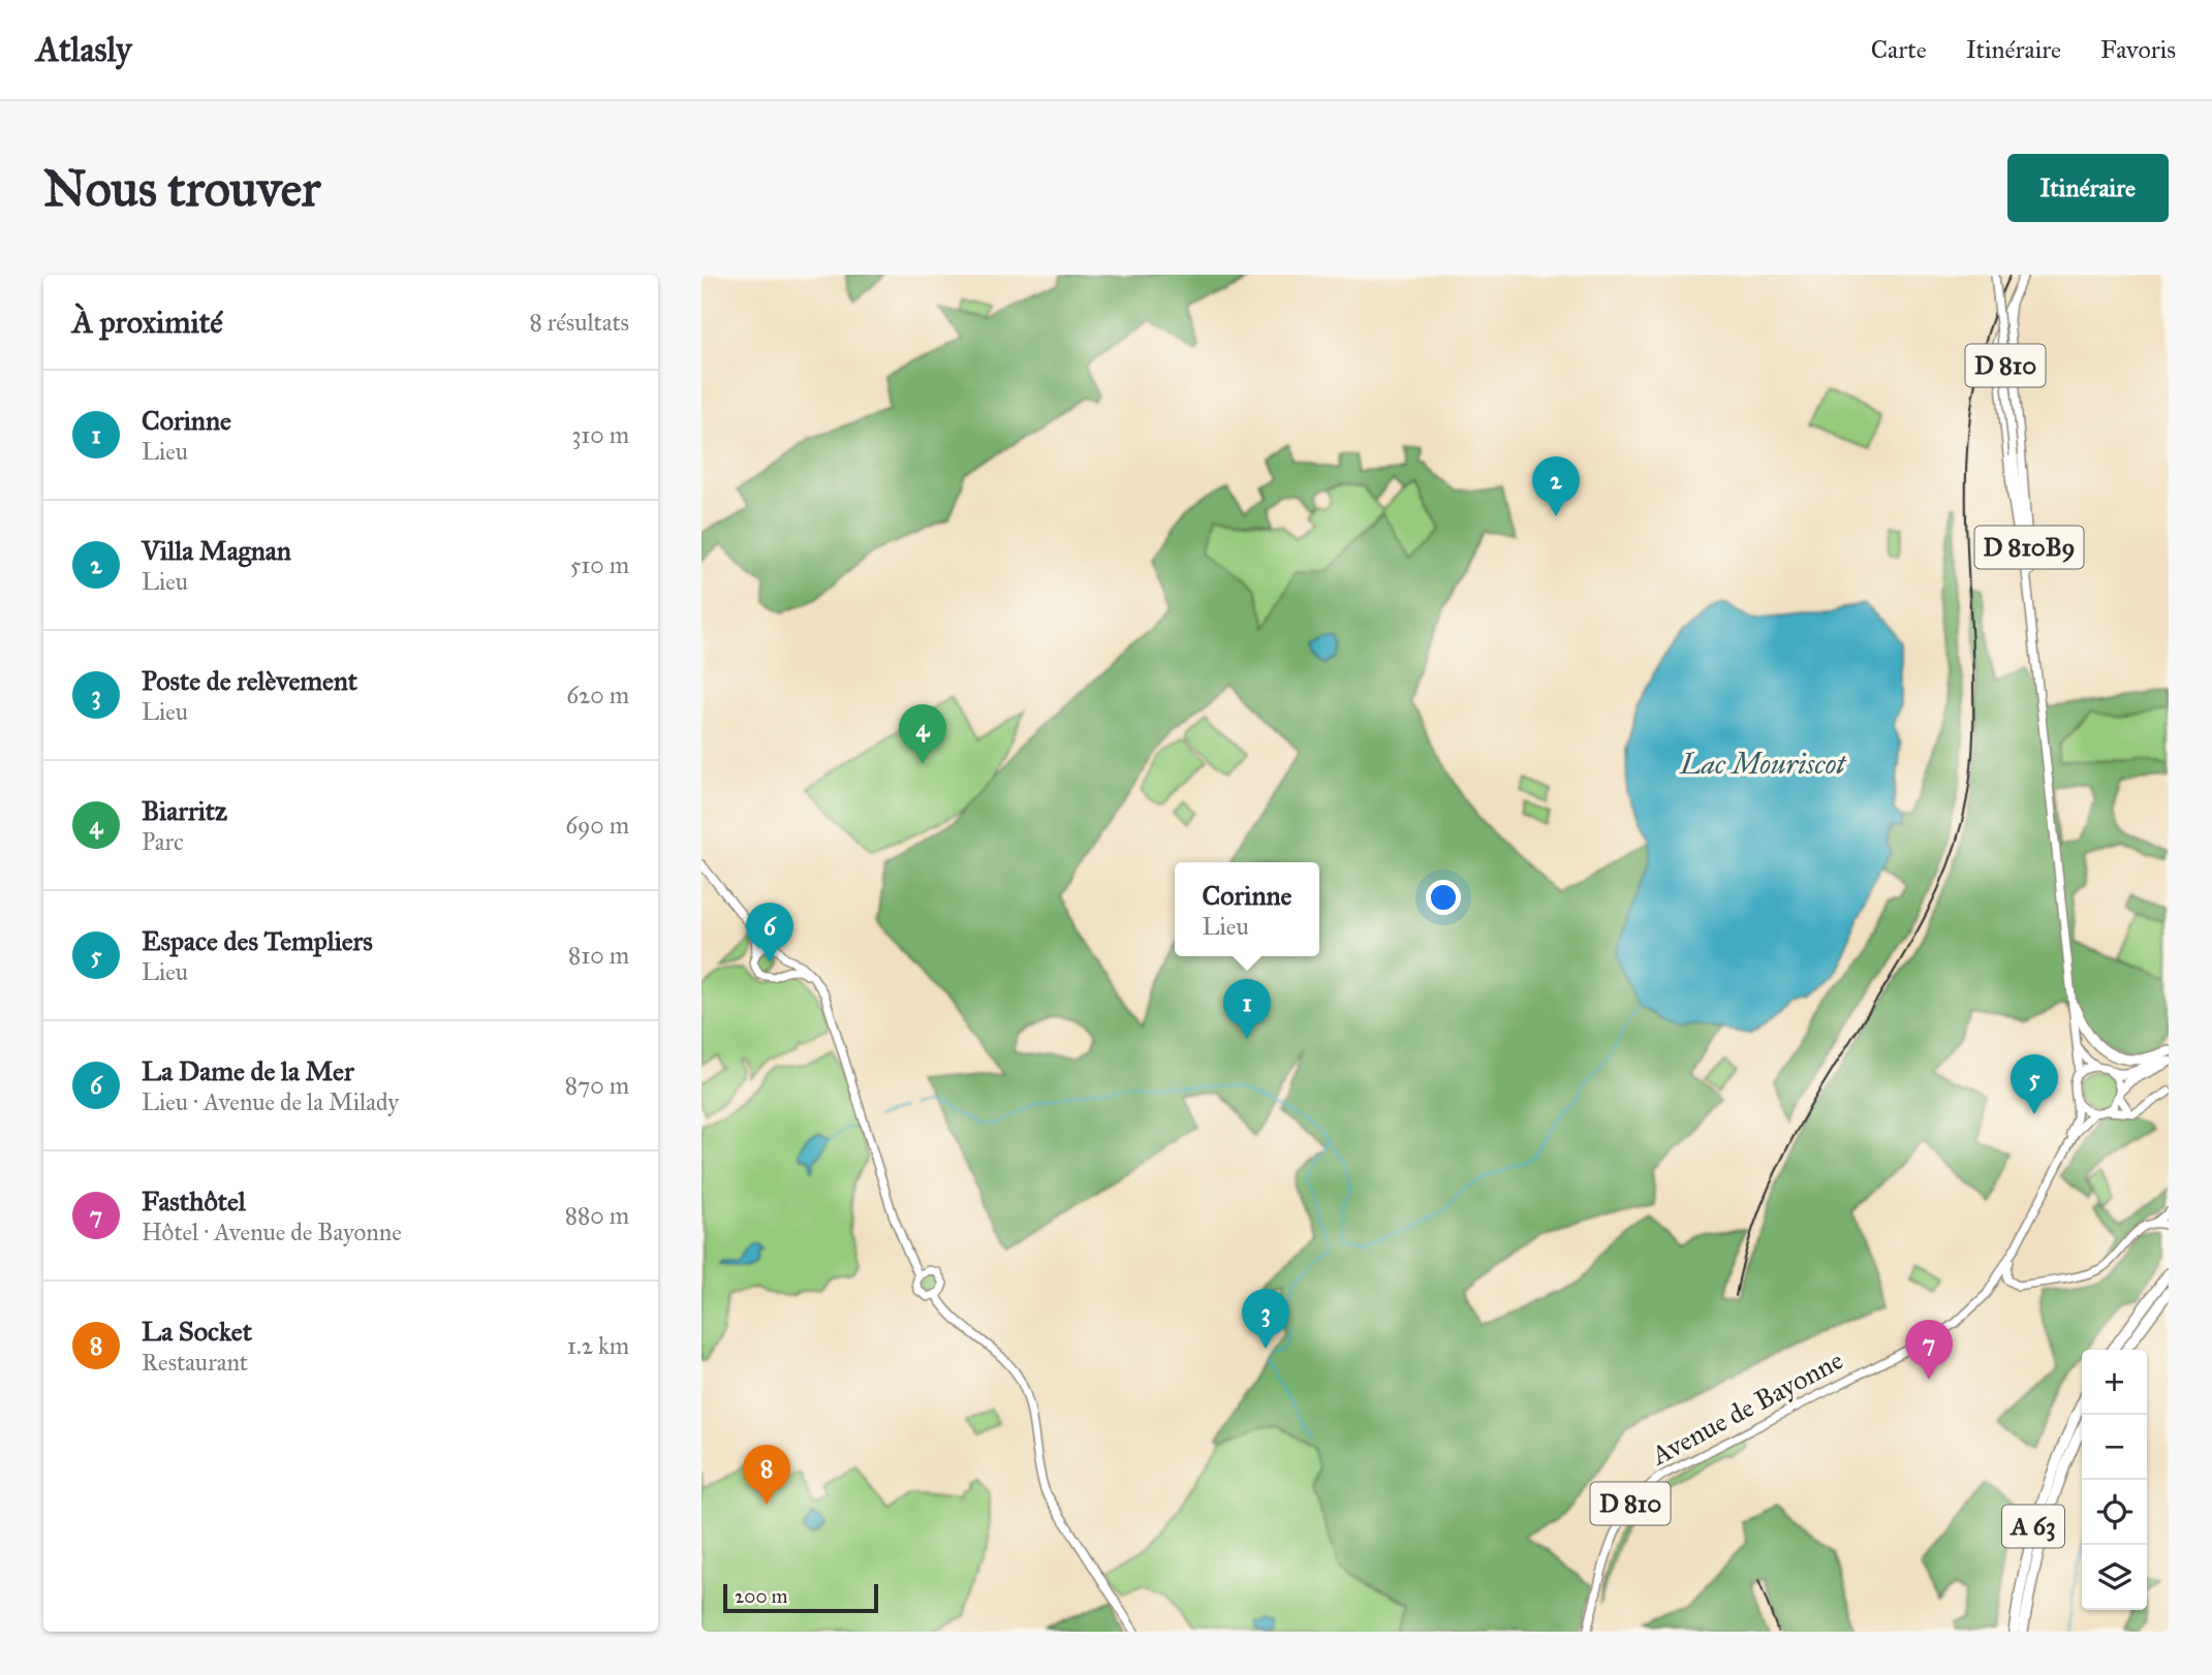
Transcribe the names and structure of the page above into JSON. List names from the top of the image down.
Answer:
{
  "streets": {
    "highway": ["A 63"],
    "main road": ["D 810", "D 810B9", "Avenue de Bayonne"]
  },
  "crossings": [
    ["D 810", "D 810B9"],
    ["D 810", "Avenue de Bayonne"]
  ],
  "water": ["Lac Mouriscot"],
  "scale_bar": "200 m",
  "page": {
    "header": "Atlasly",
    "nav": ["Carte", "Itinéraire", "Favoris"],
    "buttons": "Itinéraire",
    "title": "Nous trouver",
    "heading": ["À proximité", "8 résultats"],
    "list": [
      {
        "mark": "1",
        "name": "Corinne",
        "note": "Lieu",
        "value": "310 m"
      },
      {
        "mark": "2",
        "name": "Villa Magnan",
        "note": "Lieu",
        "value": "510 m"
      },
      {
        "mark": "3",
        "name": "Poste de relèvement",
        "note": "Lieu",
        "value": "620 m"
      },
      {
        "mark": "4",
        "name": "Biarritz",
        "note": "Parc",
        "value": "690 m"
      },
      {
        "mark": "5",
        "name": "Espace des Templiers",
        "note": "Lieu",
        "value": "810 m"
      },
      {
        "mark": "6",
        "name": "La Dame de la Mer",
        "note": "Lieu · Avenue de la Milady",
        "value": "870 m"
      },
      {
        "mark": "7",
        "name": "Fasthôtel",
        "note": "Hôtel · Avenue de Bayonne",
        "value": "880 m"
      },
      {
        "mark": "8",
        "name": "La Socket",
        "note": "Restaurant",
        "value": "1.2 km"
      }
    ],
    "pins": [
      "2",
      "4",
      "6",
      "1",
      "5",
      "3",
      "7",
      "8"
    ],
    "popup": ["Corinne", "Lieu"],
    "map_buttons": ["+", "−"],
    "scale": "200 m"
  }
}
